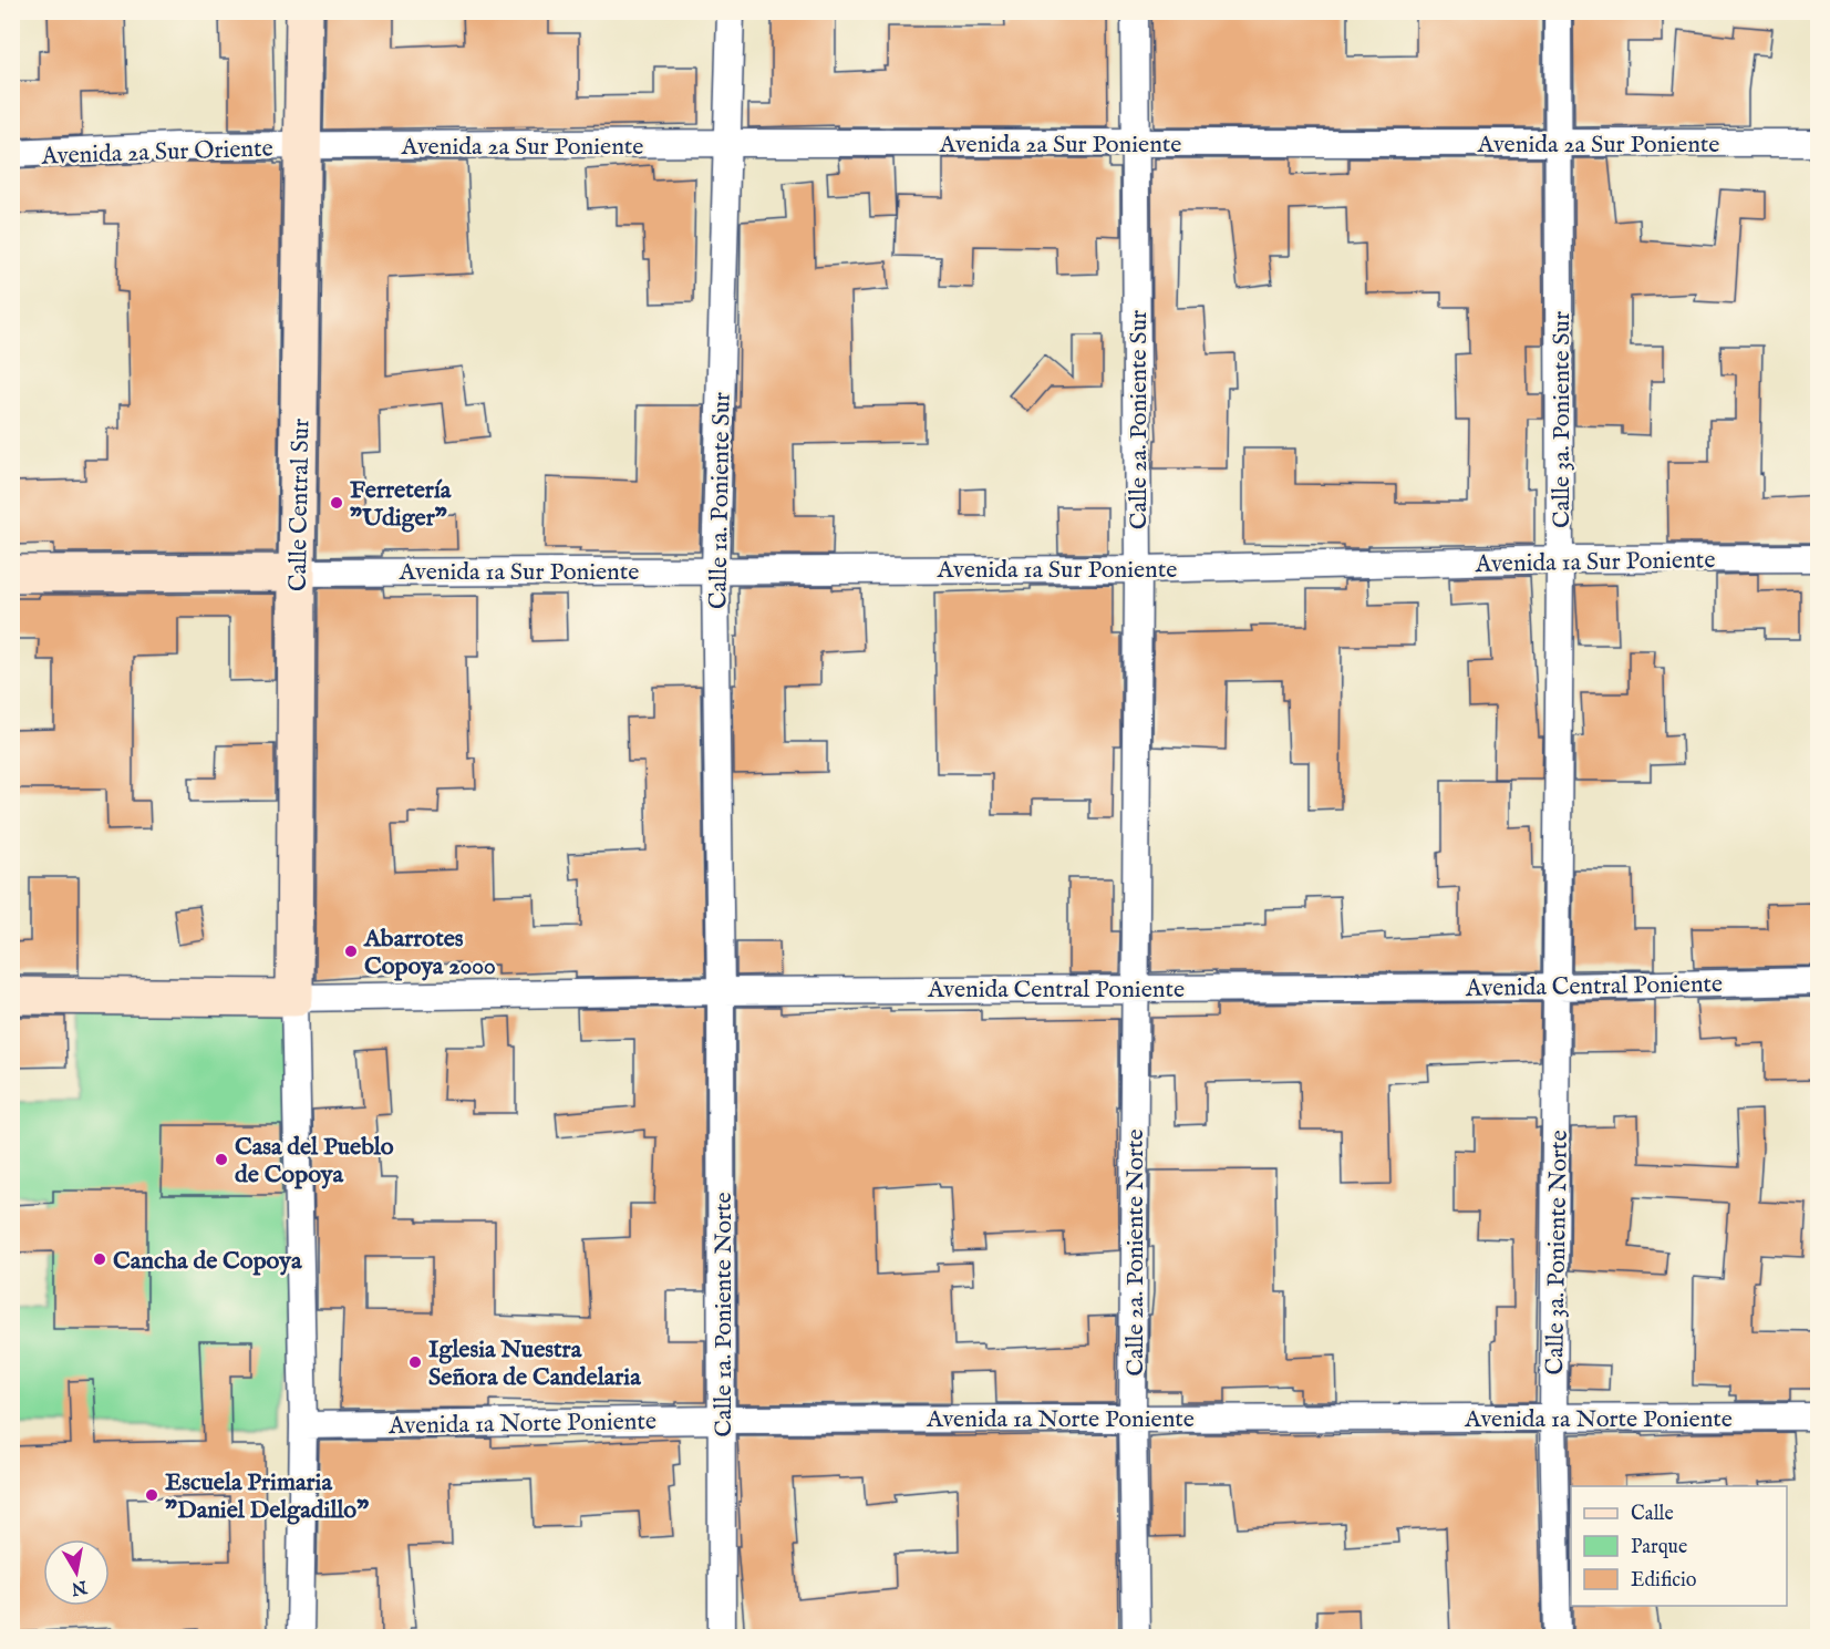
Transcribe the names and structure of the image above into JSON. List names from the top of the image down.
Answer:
{
  "streets": {
    "street": [
      "Avenida 2a Sur Poniente",
      "Avenida 2a Sur Oriente",
      "Calle 2a. Poniente Sur",
      "Calle 3a. Poniente Sur",
      "Calle 1a. Poniente Sur",
      "Calle Central Sur",
      "Avenida 1a Sur Poniente",
      "Avenida Central Poniente",
      "Calle 2a. Poniente Norte",
      "Calle 3a. Poniente Norte",
      "Calle 1a. Poniente Norte",
      "Avenida 1a Norte Poniente"
    ]
  },
  "crossings": [
    ["Avenida 2a Sur Poniente", "Avenida 2a Sur Oriente"],
    ["Avenida 2a Sur Poniente", "Calle 2a. Poniente Sur"],
    ["Avenida 2a Sur Poniente", "Calle 3a. Poniente Sur"],
    ["Avenida 2a Sur Poniente", "Calle 1a. Poniente Sur"],
    ["Avenida 2a Sur Poniente", "Calle Central Sur"],
    ["Avenida 2a Sur Oriente", "Calle Central Sur"],
    ["Calle 2a. Poniente Sur", "Avenida 1a Sur Poniente"],
    ["Calle 2a. Poniente Sur", "Avenida Central Poniente"],
    ["Calle 2a. Poniente Sur", "Calle 2a. Poniente Norte"],
    ["Calle 3a. Poniente Sur", "Avenida 1a Sur Poniente"],
    ["Calle 3a. Poniente Sur", "Avenida Central Poniente"],
    ["Calle 3a. Poniente Sur", "Calle 3a. Poniente Norte"],
    ["Calle 1a. Poniente Sur", "Avenida 1a Sur Poniente"],
    ["Calle 1a. Poniente Sur", "Avenida Central Poniente"],
    ["Calle 1a. Poniente Sur", "Calle 1a. Poniente Norte"],
    ["Calle Central Sur", "Avenida 1a Sur Poniente"],
    ["Calle Central Sur", "Avenida Central Poniente"],
    ["Avenida Central Poniente", "Calle 2a. Poniente Norte"],
    ["Avenida Central Poniente", "Calle 3a. Poniente Norte"],
    ["Avenida Central Poniente", "Calle 1a. Poniente Norte"],
    ["Calle 2a. Poniente Norte", "Avenida 1a Norte Poniente"],
    ["Calle 3a. Poniente Norte", "Avenida 1a Norte Poniente"],
    ["Calle 1a. Poniente Norte", "Avenida 1a Norte Poniente"]
  ],
  "places": [
    "Ferretería \"Udiger\"",
    "Abarrotes Copoya 2000",
    "Casa del Pueblo de Copoya",
    "Cancha de Copoya",
    "Iglesia Nuestra Señora de Candelaria",
    "Escuela Primaria \"Daniel Delgadillo\""
  ],
  "legend": ["Calle", "Parque", "Edificio"],
  "north": "bottom"
}
